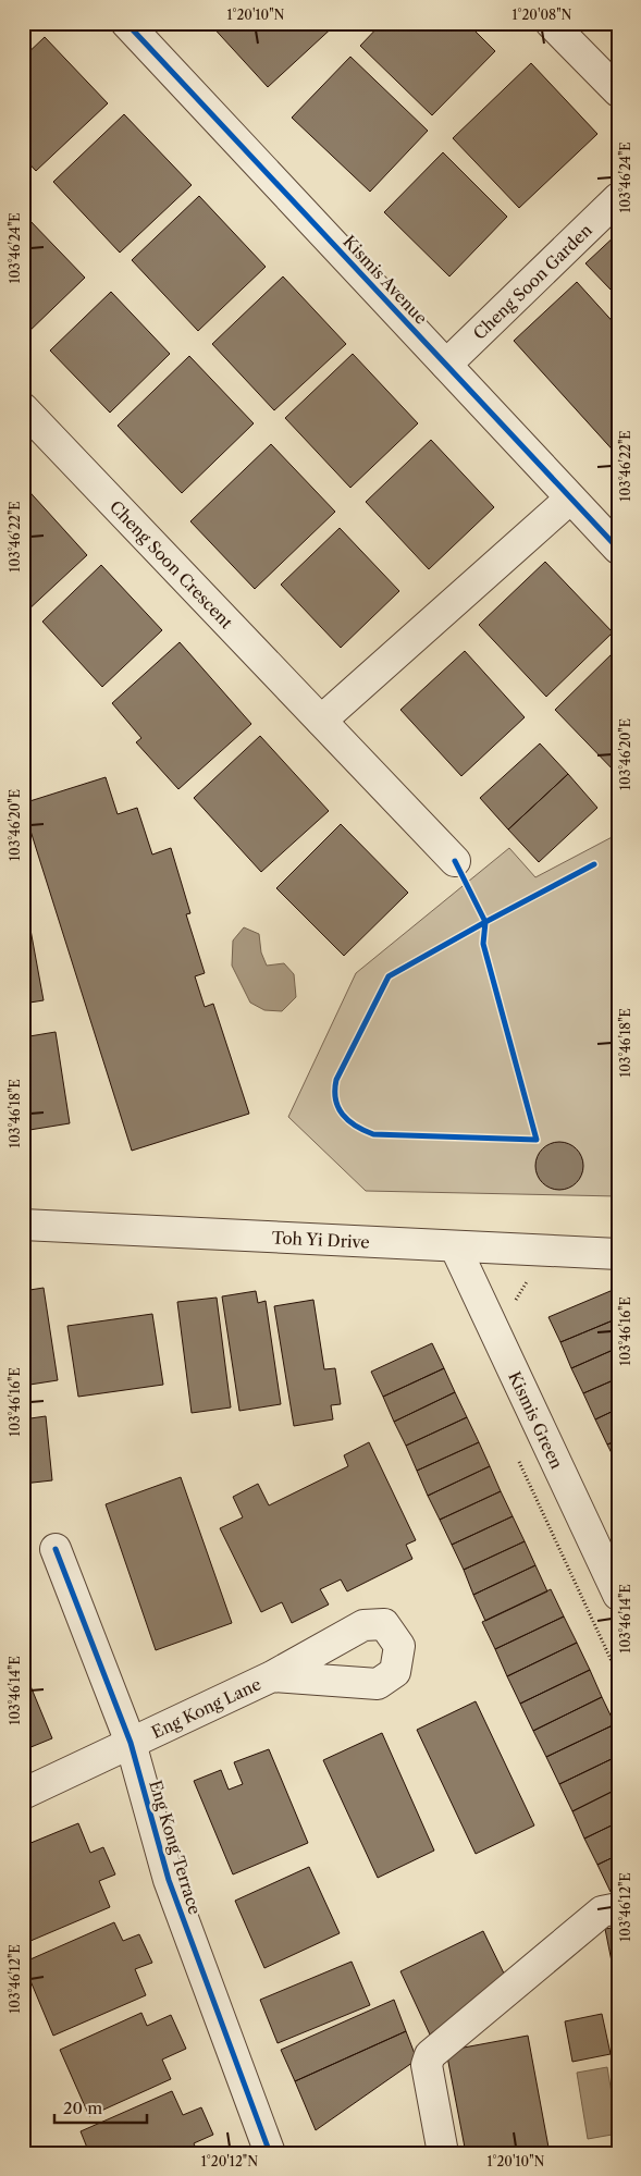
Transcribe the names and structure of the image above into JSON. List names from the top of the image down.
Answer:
{
  "streets": {
    "street": [
      "Kismis Avenue",
      "Cheng Soon Garden",
      "Cheng Soon Crescent",
      "Toh Yi Drive",
      "Kismis Green",
      "Eng Kong Lane",
      "Eng Kong Terrace"
    ]
  },
  "crossings": [
    ["Kismis Avenue", "Cheng Soon Garden"],
    ["Toh Yi Drive", "Kismis Green"],
    ["Eng Kong Lane", "Eng Kong Terrace"]
  ],
  "scale_bar": "20 m",
  "coordinates": [
    "1°20'10\"N",
    "1°20'08\"N",
    "103°46'24\"E",
    "103°46'22\"E",
    "103°46'20\"E",
    "103°46'18\"E",
    "103°46'16\"E",
    "103°46'14\"E",
    "103°46'12\"E",
    "1°20'12\"N"
  ]
}
